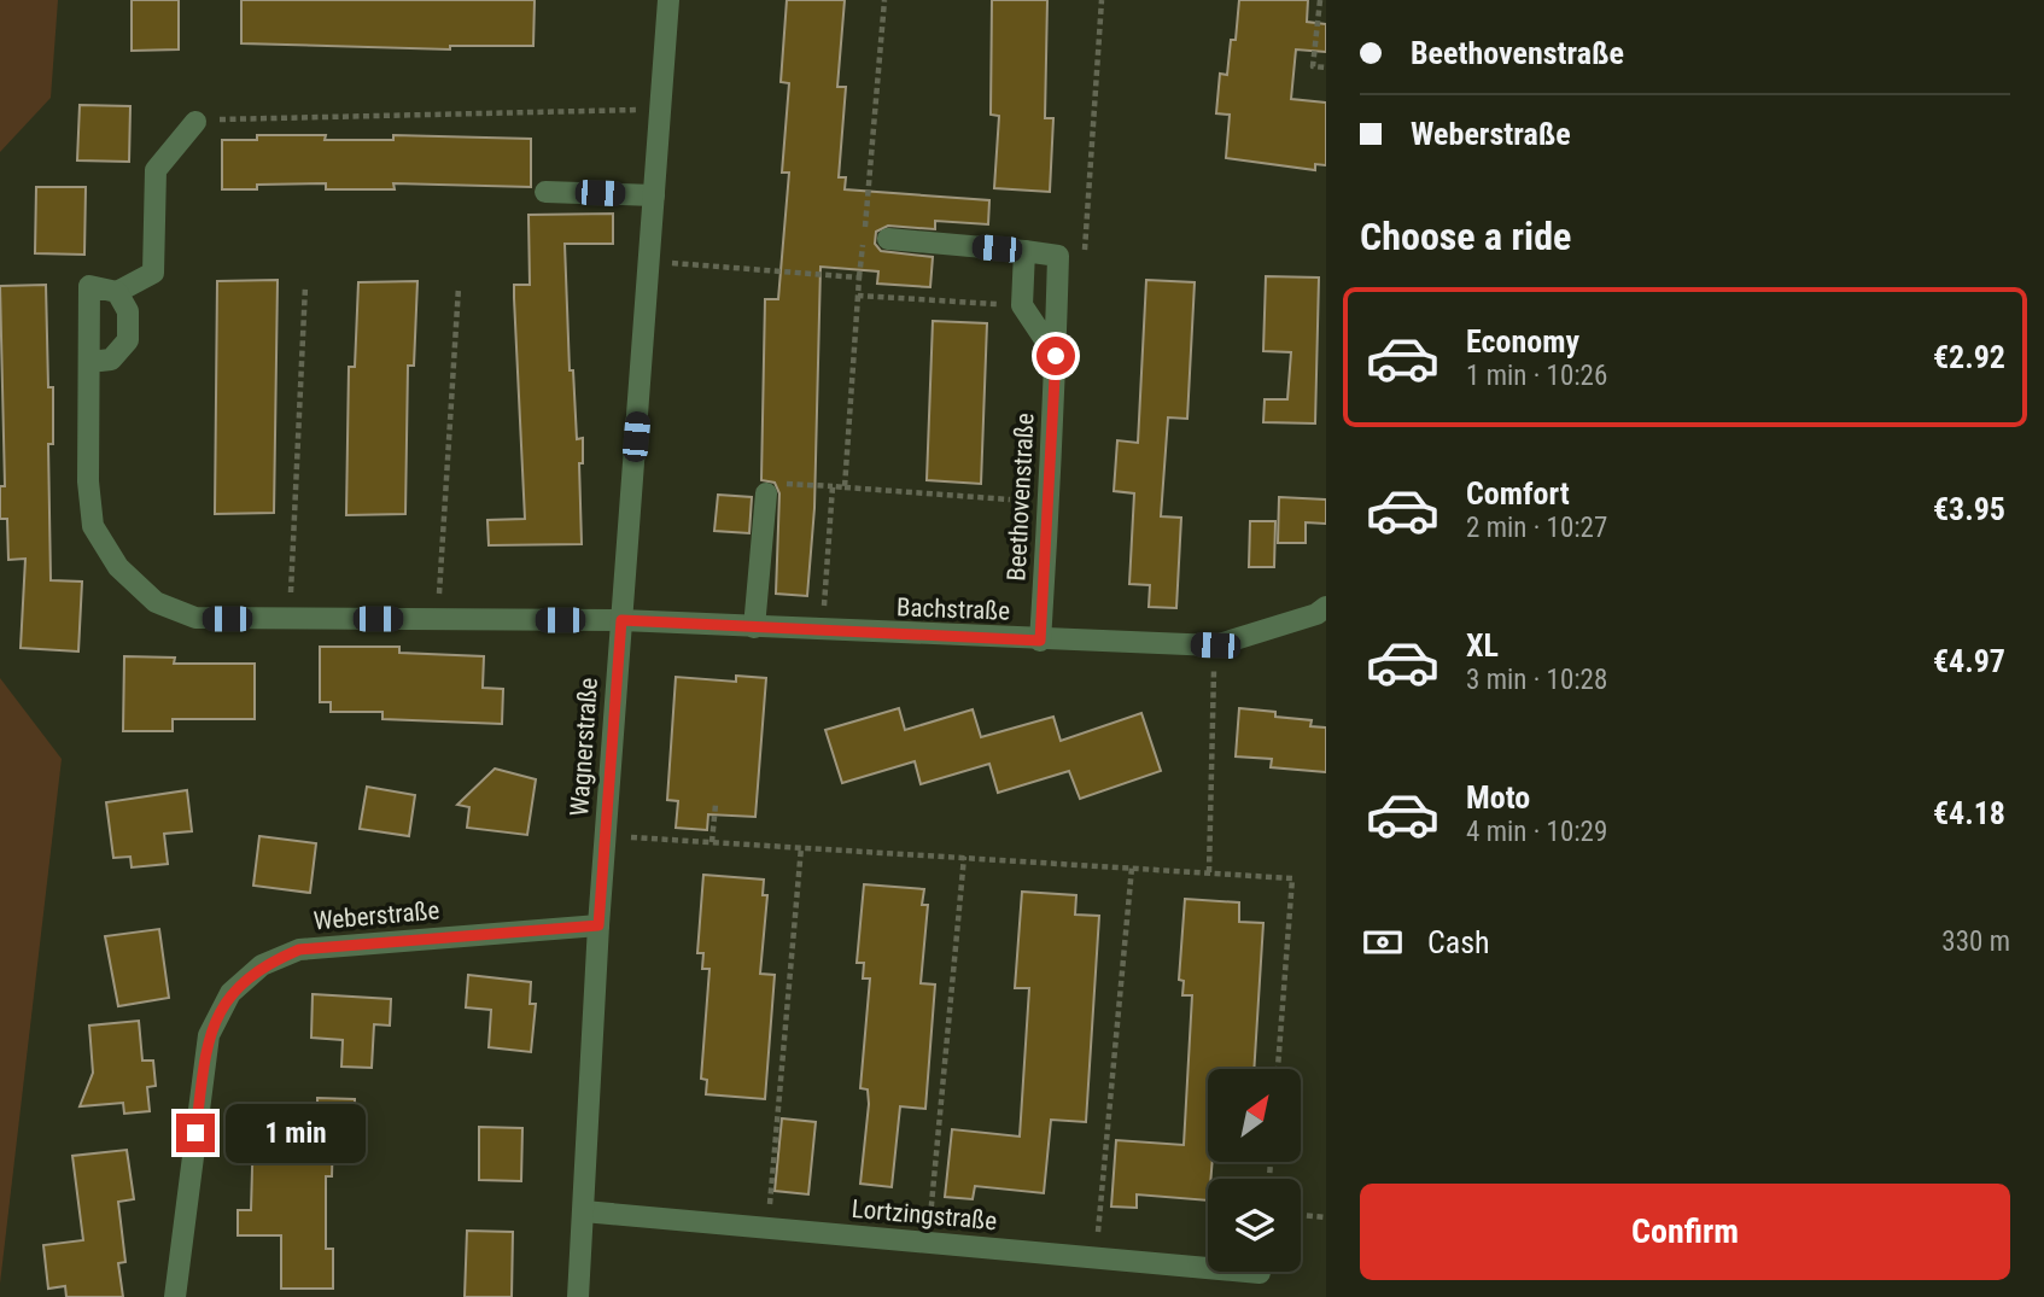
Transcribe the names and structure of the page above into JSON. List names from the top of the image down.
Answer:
{
  "streets": {
    "street": [
      "Beethovenstraße",
      "Bachstraße",
      "Wagnerstraße",
      "Weberstraße",
      "Lortzingstraße"
    ]
  },
  "crossings": [
    ["Beethovenstraße", "Bachstraße"],
    ["Bachstraße", "Wagnerstraße"],
    ["Wagnerstraße", "Weberstraße"],
    ["Wagnerstraße", "Lortzingstraße"]
  ],
  "north": "top right",
  "page": {
    "banner": ["Beethovenstraße", "Weberstraße"],
    "heading": "Choose a ride",
    "list": [
      {
        "name": "Economy",
        "note": "1 min · 10:26",
        "value": "€2.92"
      },
      {
        "name": "Comfort",
        "note": "2 min · 10:27",
        "value": "€3.95"
      },
      {
        "name": "XL",
        "note": "3 min · 10:28",
        "value": "€4.97"
      },
      {
        "name": "Moto",
        "note": "4 min · 10:29",
        "value": "€4.18"
      }
    ],
    "pay": ["Cash", "330 m"],
    "bubble": "1 min",
    "buttons": "Confirm"
  }
}
